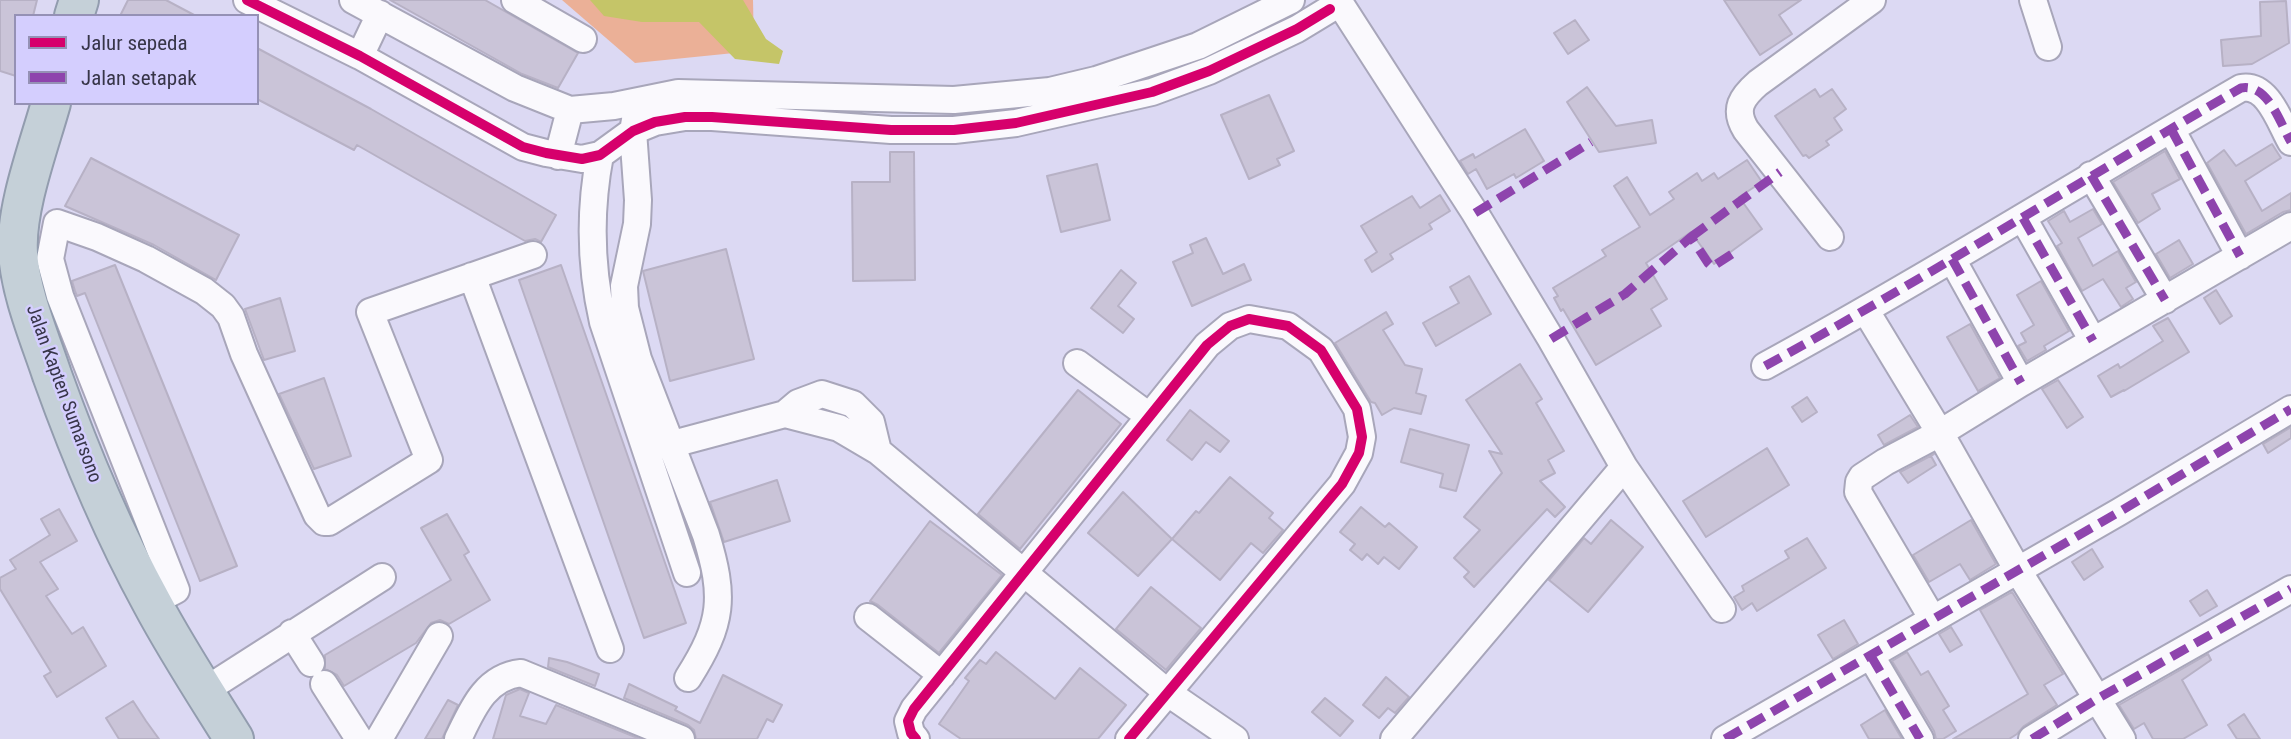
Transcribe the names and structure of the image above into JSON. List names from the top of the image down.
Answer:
{
  "streets": {
    "highway": ["Jalan Kapten Sumarsono"]
  },
  "legend": ["Jalur sepeda", "Jalan setapak"]
}
